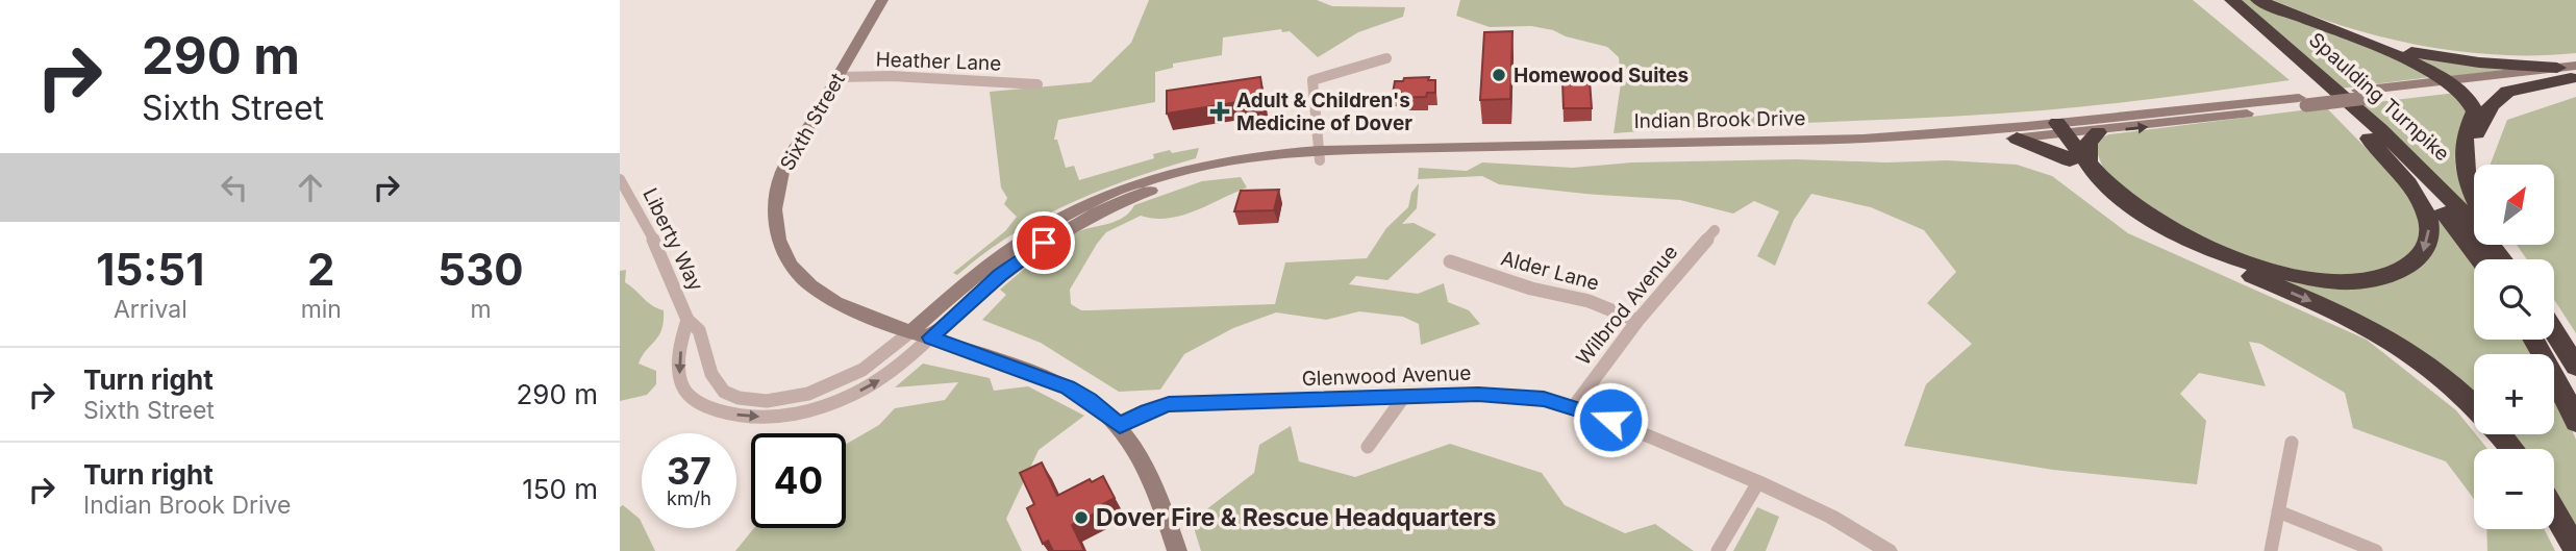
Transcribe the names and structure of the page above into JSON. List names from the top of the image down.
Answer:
{
  "streets": {
    "highway": ["Spaulding Turnpike"],
    "main road": ["Indian Brook Drive", "Sixth Street"],
    "street": [
      "Heather Lane",
      "Liberty Way",
      "Alder Lane",
      "Wilbrod Avenue",
      "Glenwood Avenue"
    ]
  },
  "crossings": [
    ["Heather Lane", "Sixth Street"],
    ["Indian Brook Drive", "Sixth Street"],
    ["Indian Brook Drive", "Liberty Way"],
    ["Sixth Street", "Liberty Way"],
    ["Sixth Street", "Glenwood Avenue"],
    ["Alder Lane", "Wilbrod Avenue"],
    ["Wilbrod Avenue", "Glenwood Avenue"]
  ],
  "places": {
    "other": ["Homewood Suites", "Dover Fire & Rescue Headquarters"],
    "health": ["Adult & Children's Medicine of Dover"]
  },
  "north": "top right",
  "page": {
    "turn": ["290 m", "Sixth Street"],
    "map_buttons": ["+", "−"],
    "eta": [
      "15:51",
      "Arrival",
      "2",
      "min",
      "530",
      "m"
    ],
    "list": [
      {
        "name": "Turn right",
        "note": "Sixth Street",
        "value": "290 m"
      },
      {
        "name": "Turn right",
        "note": "Indian Brook Drive",
        "value": "150 m"
      }
    ],
    "speed": "37 km/h",
    "limit": "40"
  }
}
